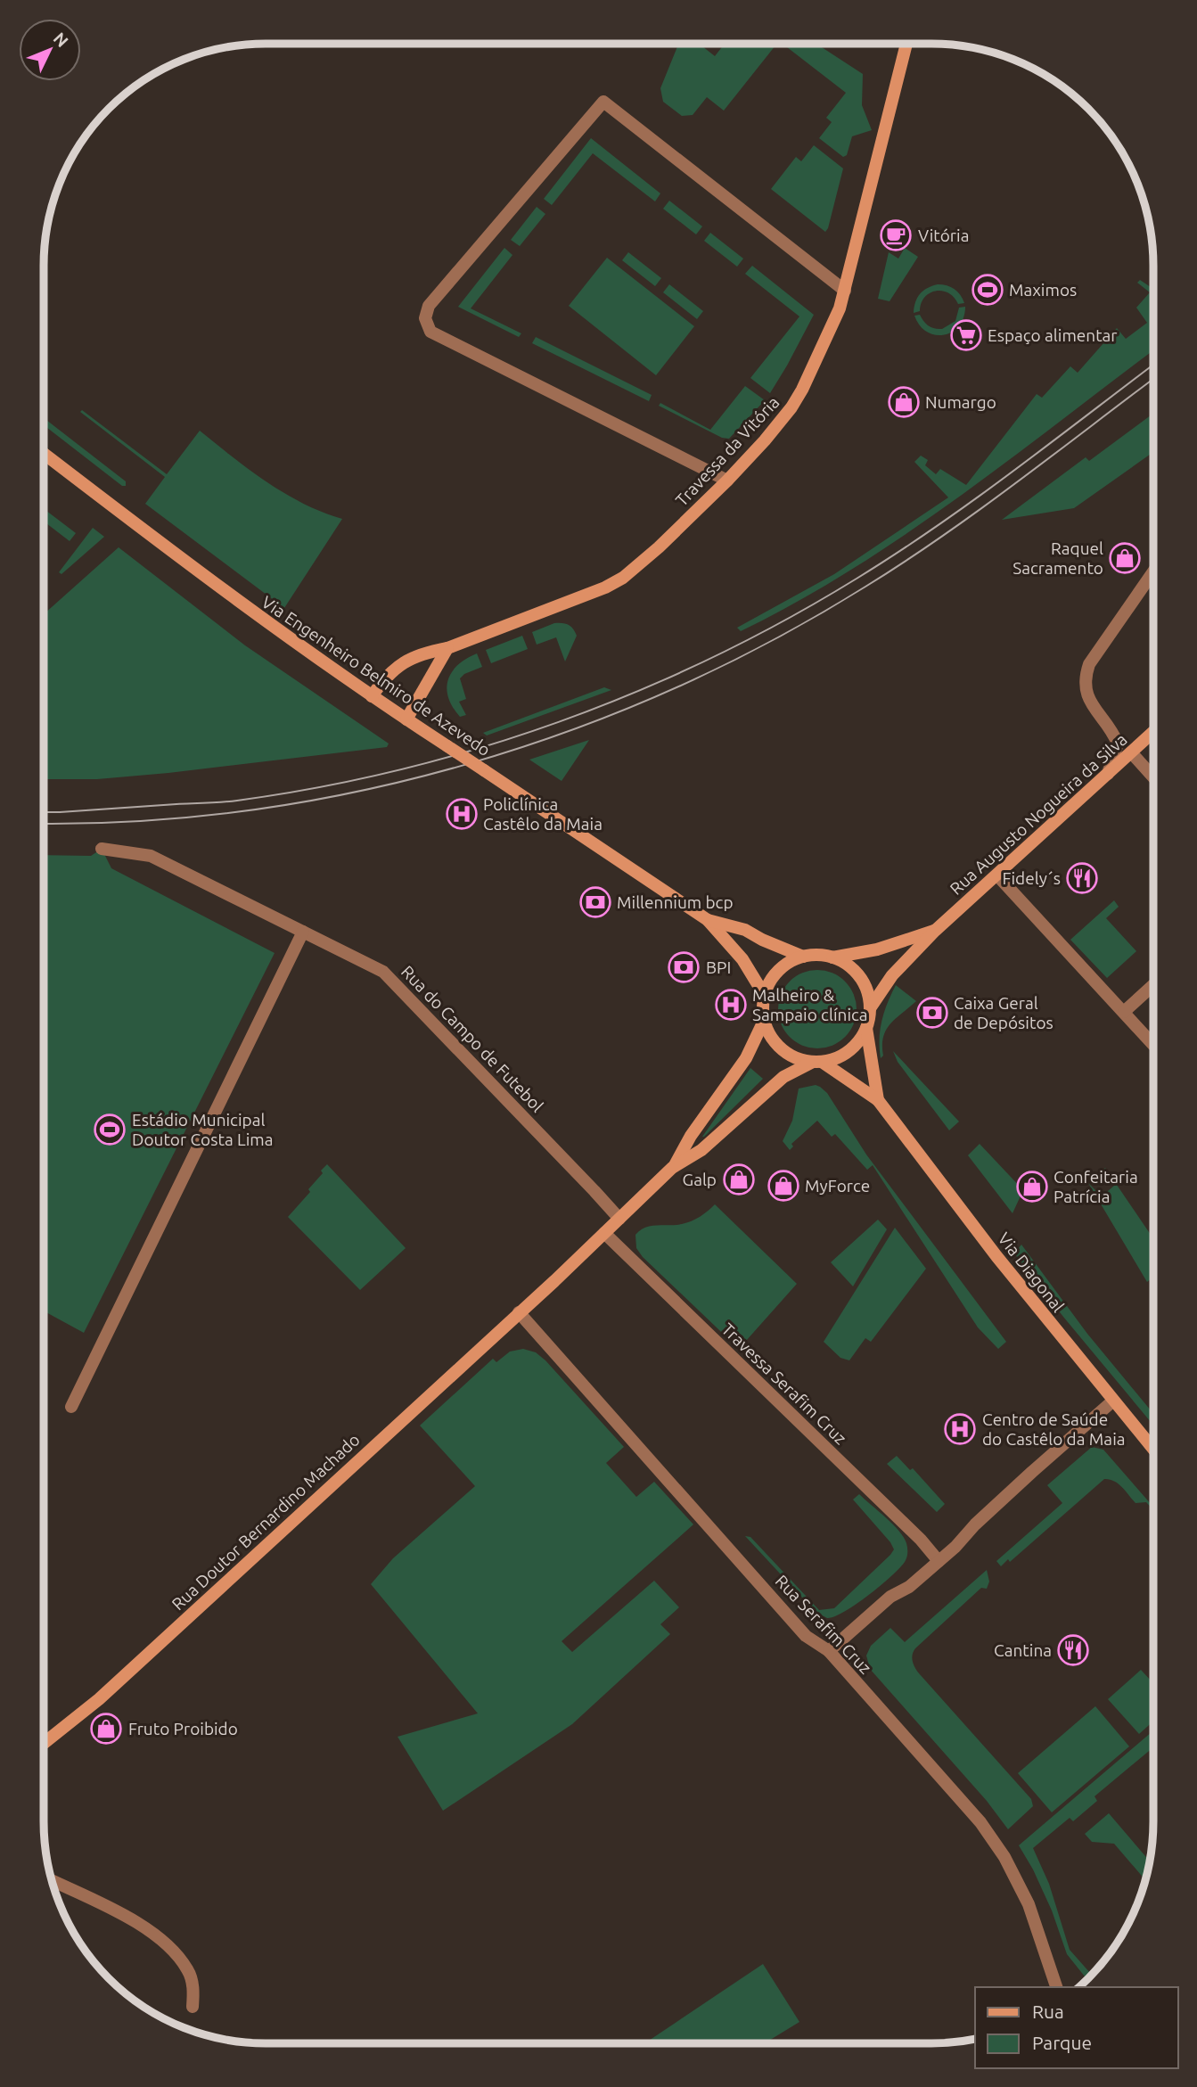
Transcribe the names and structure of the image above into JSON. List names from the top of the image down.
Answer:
{
  "streets": {
    "main road": [
      "Travessa da Vitória",
      "Via Engenheiro Belmiro de Azevedo",
      "Rua Augusto Nogueira da Silva",
      "Via Diagonal",
      "Rua Doutor Bernardino Machado"
    ],
    "street": ["Rua do Campo de Futebol", "Travessa Serafim Cruz", "Rua Serafim Cruz"]
  },
  "crossings": [
    ["Travessa da Vitória", "Via Engenheiro Belmiro de Azevedo"],
    ["Via Engenheiro Belmiro de Azevedo", "Rua Augusto Nogueira da Silva"],
    ["Via Engenheiro Belmiro de Azevedo", "Via Diagonal"],
    ["Rua Augusto Nogueira da Silva", "Via Diagonal"],
    ["Rua Doutor Bernardino Machado", "Rua Serafim Cruz"]
  ],
  "places": {
    "cafe": ["Vitória"],
    "sports": ["Maximos", "Estádio Municipal Doutor Costa Lima"],
    "supermarket": ["Espaço alimentar"],
    "shop": [
      "Numargo",
      "Raquel Sacramento",
      "Galp",
      "MyForce",
      "Confeitaria Patrícia",
      "Fruto Proibido"
    ],
    "hospital": ["Policlínica Castêlo da Maia", "Malheiro & Sampaio clínica", "Centro de Saúde do Castêlo da Maia"],
    "restaurant": ["Fidely´s", "Cantina"],
    "bank": ["Millennium bcp", "BPI", "Caixa Geral de Depósitos"]
  },
  "legend": ["Rua", "Parque"],
  "north": "top right"
}
